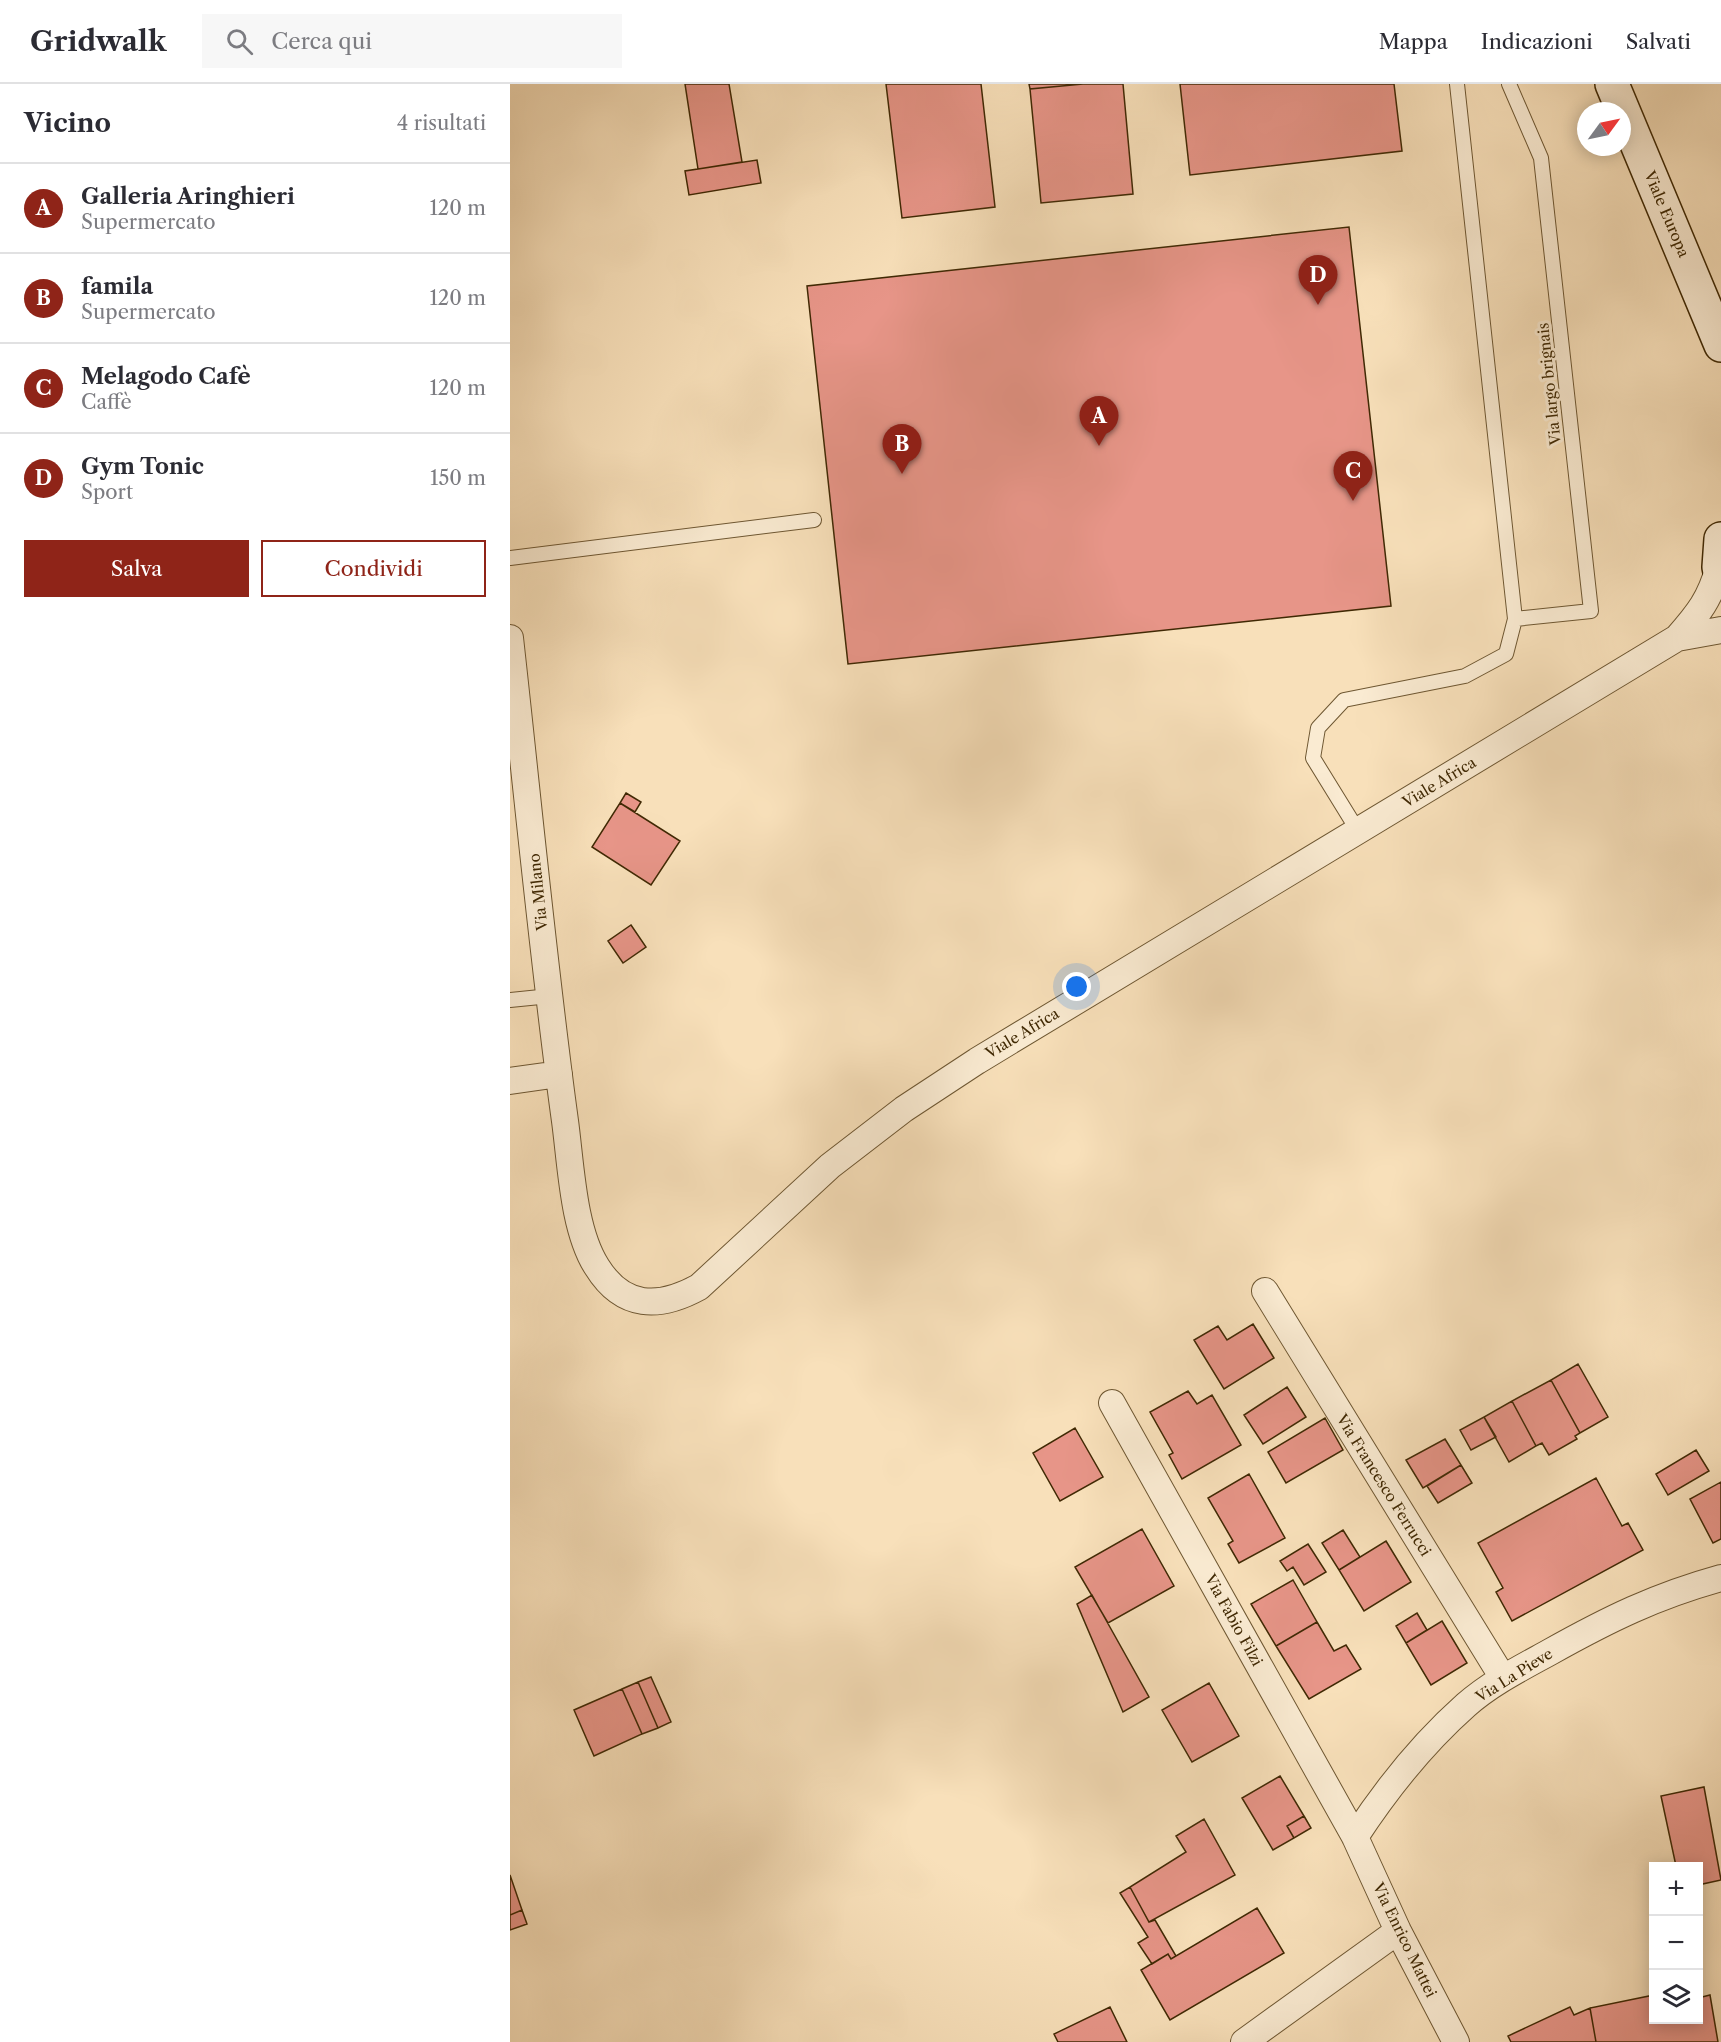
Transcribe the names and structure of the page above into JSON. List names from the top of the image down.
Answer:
{
  "streets": {
    "street": [
      "Viale Europa",
      "Viale Africa",
      "Via Milano",
      "Via Francesco Ferrucci",
      "Via Fabio Filzi",
      "Via La Pieve",
      "Via Enrico Mattei"
    ],
    "lane": ["Via largo brignais"]
  },
  "crossings": [
    ["Viale Africa", "Via Milano"],
    ["Via Francesco Ferrucci", "Via La Pieve"],
    ["Via Fabio Filzi", "Via La Pieve"],
    ["Via Fabio Filzi", "Via Enrico Mattei"],
    ["Via La Pieve", "Via Enrico Mattei"]
  ],
  "north": "top right",
  "page": {
    "header": "Gridwalk",
    "search": "Cerca qui",
    "nav": ["Mappa", "Indicazioni", "Salvati"],
    "heading": ["Vicino", "4 risultati"],
    "list": [
      {
        "mark": "A",
        "name": "Galleria Aringhieri",
        "note": "Supermercato",
        "value": "120 m"
      },
      {
        "mark": "B",
        "name": "famila",
        "note": "Supermercato",
        "value": "120 m"
      },
      {
        "mark": "C",
        "name": "Melagodo Cafè",
        "note": "Caffè",
        "value": "120 m"
      },
      {
        "mark": "D",
        "name": "Gym Tonic",
        "note": "Sport",
        "value": "150 m"
      }
    ],
    "pins": [
      "D",
      "A",
      "B",
      "C"
    ],
    "buttons": ["Salva", "Condividi"],
    "map_buttons": ["+", "−"]
  }
}
